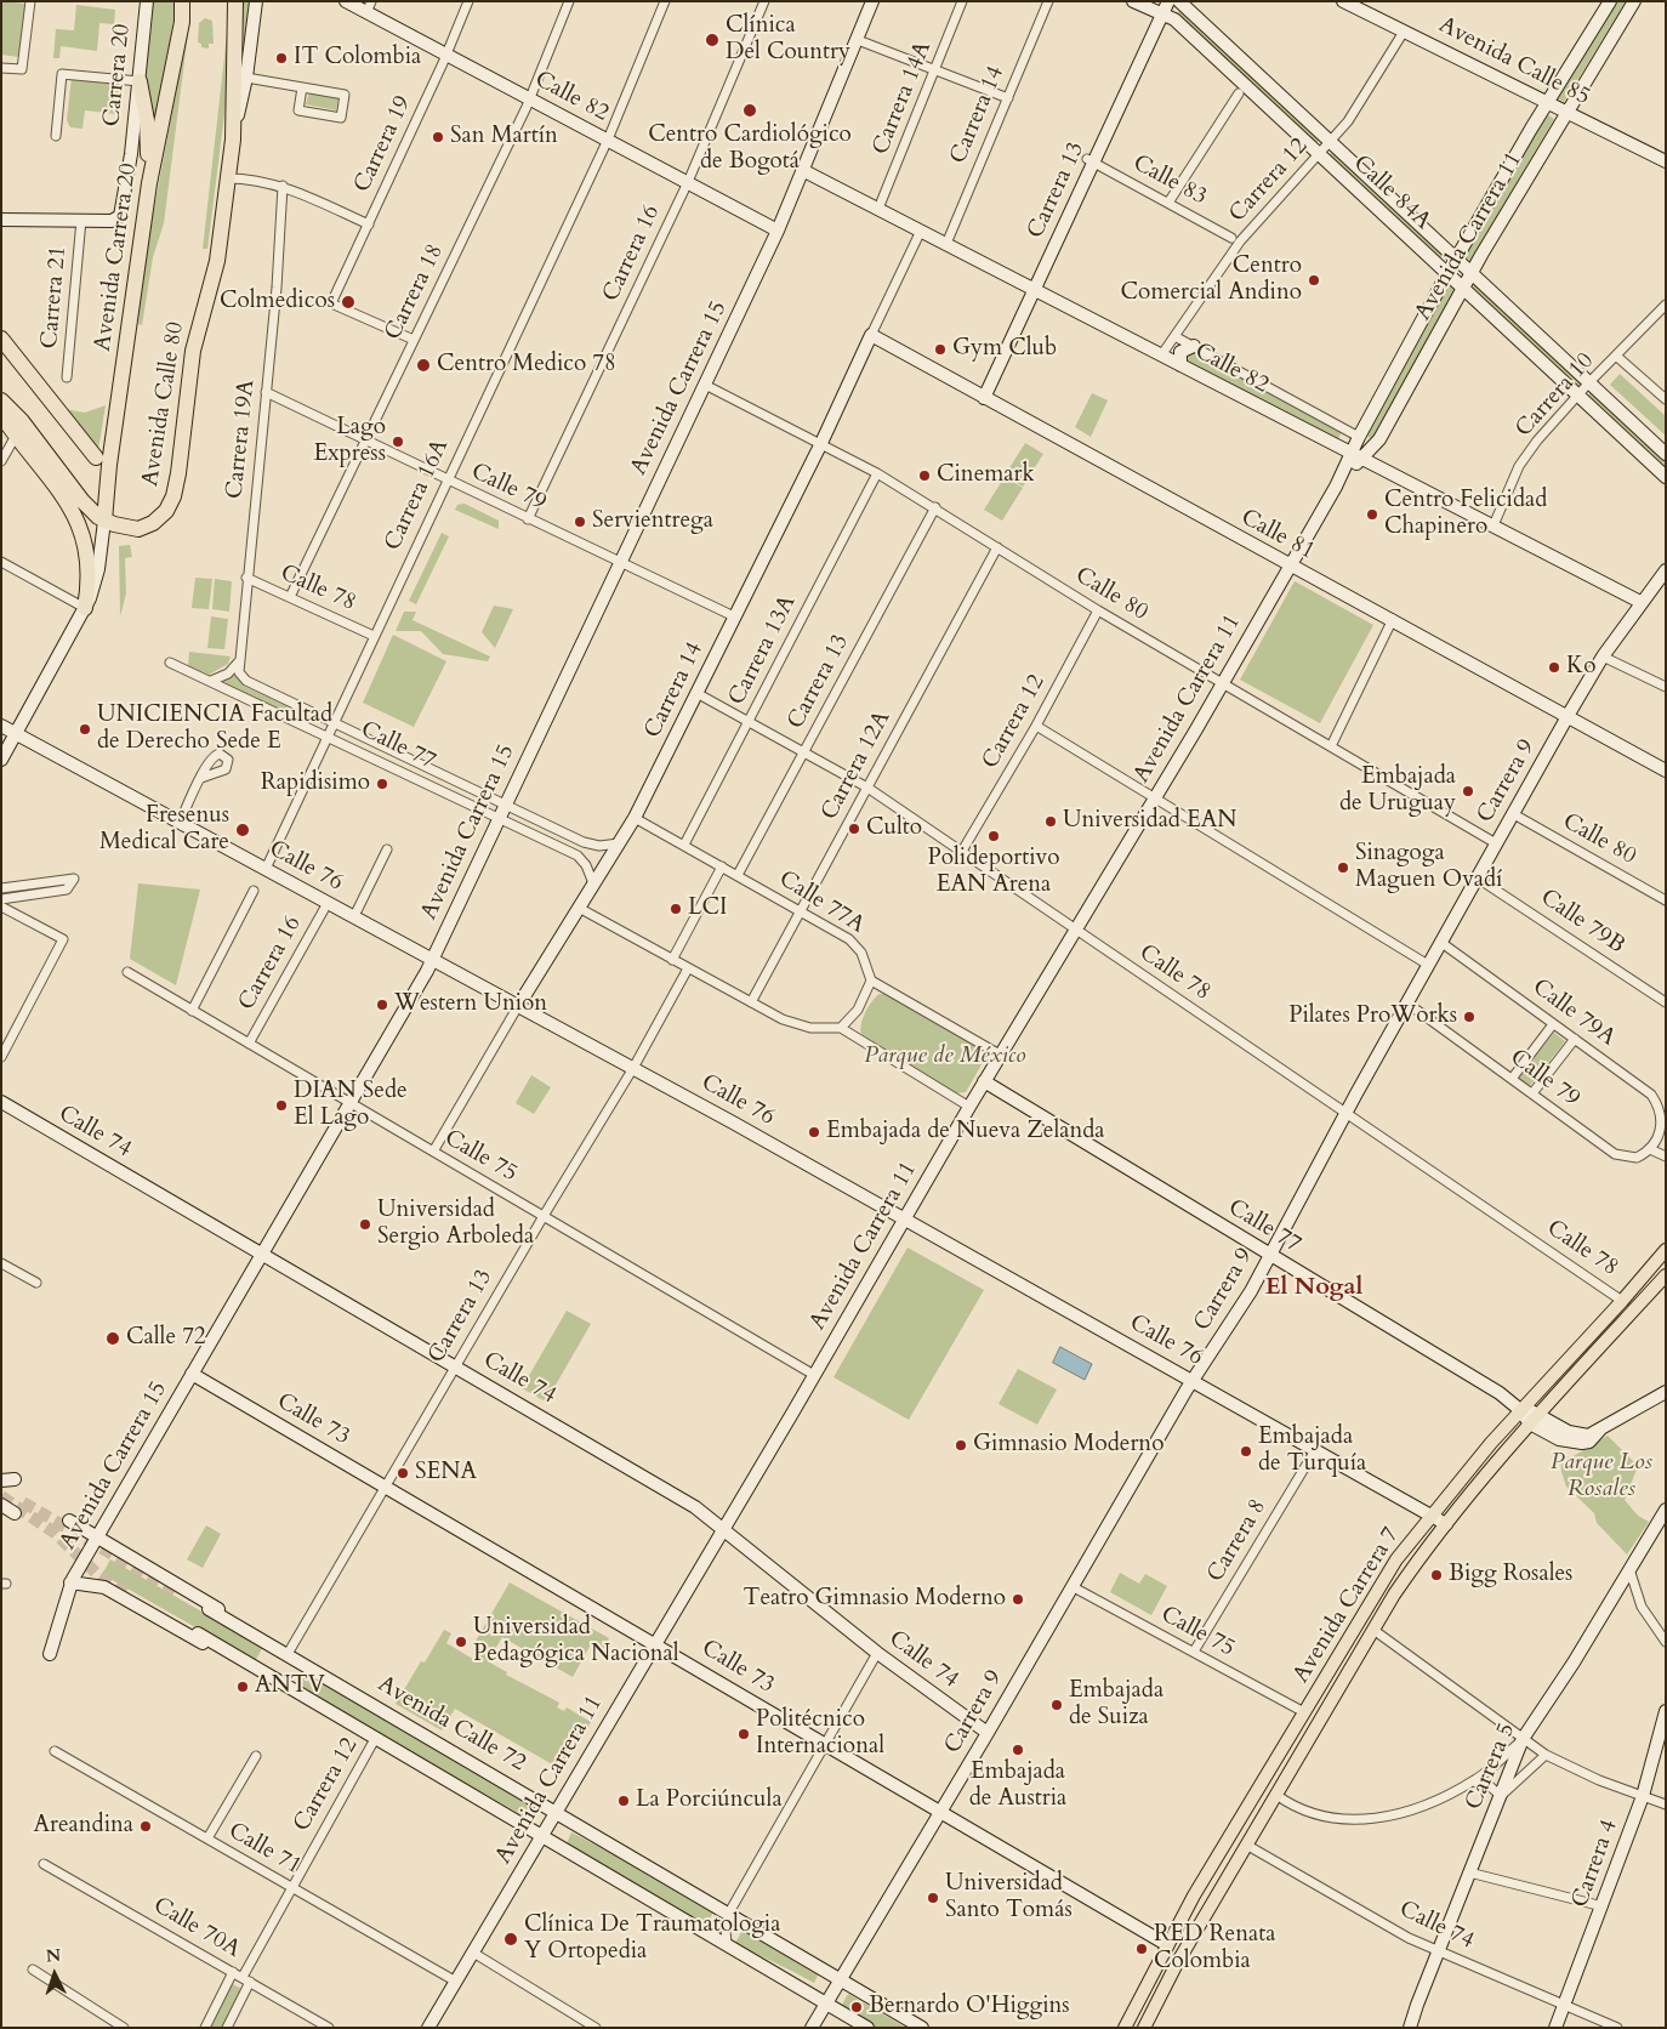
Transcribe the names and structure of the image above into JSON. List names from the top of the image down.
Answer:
{
  "streets": {
    "highway": ["Avenida Carrera 20", "Avenida Calle 80"],
    "main road": [
      "Avenida Calle 85",
      "Carrera 20",
      "Calle 82",
      "Carrera 14",
      "Carrera 13",
      "Calle 84A",
      "Avenida Carrera 11",
      "Avenida Carrera 15",
      "Calle 81",
      "Calle 77",
      "Carrera 9",
      "Calle 76",
      "Calle 74",
      "Calle 73",
      "Avenida Carrera 7",
      "Avenida Calle 72",
      "Carrera 5",
      "Carrera 4"
    ],
    "street": [
      "Carrera 14A",
      "Carrera 19",
      "Calle 83",
      "Carrera 12",
      "Carrera 16",
      "Carrera 18",
      "Carrera 21",
      "Carrera 10",
      "Carrera 19A",
      "Calle 79",
      "Carrera 16A",
      "Calle 78",
      "Calle 80",
      "Carrera 13A",
      "Carrera 12A",
      "Calle 77A",
      "Calle 79B",
      "Calle 79A",
      "Calle 75",
      "Carrera 8",
      "Calle 71",
      "Calle 70A"
    ]
  },
  "crossings": [
    ["Avenida Calle 85", "Carrera 12"],
    ["Avenida Calle 85", "Avenida Carrera 11"],
    ["Carrera 20", "Carrera 21"],
    ["Calle 82", "Carrera 14A"],
    ["Calle 82", "Carrera 14"],
    ["Calle 82", "Carrera 19"],
    ["Calle 82", "Carrera 12"],
    ["Calle 82", "Carrera 13"],
    ["Calle 82", "Avenida Carrera 11"],
    ["Calle 82", "Carrera 16"],
    ["Calle 82", "Carrera 18"],
    ["Calle 82", "Avenida Carrera 15"],
    ["Calle 82", "Carrera 10"],
    ["Calle 82", "Carrera 16A"],
    ["Calle 82", "Carrera 9"],
    ["Carrera 14", "Calle 79"],
    ["Carrera 14", "Calle 81"],
    ["Carrera 14", "Calle 78"],
    ["Carrera 14", "Calle 80"],
    ["Carrera 14", "Calle 77"],
    ["Carrera 14", "Calle 76"],
    ["Carrera 14", "Calle 77A"],
    ["Carrera 14", "Calle 75"],
    ["Carrera 19", "Carrera 18"],
    ["Calle 83", "Carrera 13"],
    ["Carrera 12", "Calle 84A"],
    ["Carrera 12", "Calle 78"],
    ["Carrera 12", "Calle 80"],
    ["Carrera 12", "Calle 71"],
    ["Carrera 12", "Calle 70A"],
    ["Carrera 13", "Calle 84A"],
    ["Carrera 13", "Calle 81"],
    ["Carrera 13", "Calle 78"],
    ["Carrera 13", "Calle 80"],
    ["Carrera 13", "Calle 76"],
    ["Carrera 13", "Calle 77A"],
    ["Carrera 13", "Calle 74"],
    ["Carrera 13", "Calle 75"],
    ["Carrera 13", "Calle 73"],
    ["Carrera 13", "Avenida Calle 72"],
    ["Calle 84A", "Avenida Carrera 11"],
    ["Calle 84A", "Carrera 10"],
    ["Avenida Carrera 11", "Calle 81"],
    ["Avenida Carrera 11", "Calle 78"],
    ["Avenida Carrera 11", "Calle 80"],
    ["Avenida Carrera 11", "Calle 77"],
    ["Avenida Carrera 11", "Calle 76"],
    ["Avenida Carrera 11", "Calle 74"],
    ["Avenida Carrera 11", "Calle 75"],
    ["Avenida Carrera 11", "Calle 73"],
    ["Avenida Carrera 11", "Avenida Calle 72"],
    ["Avenida Carrera 11", "Calle 71"],
    ["Carrera 16", "Calle 79"],
    ["Carrera 16", "Calle 76"],
    ["Carrera 16", "Calle 75"],
    ["Avenida Carrera 20", "Avenida Calle 80"],
    ["Carrera 18", "Calle 79"],
    ["Carrera 18", "Calle 78"],
    ["Avenida Carrera 15", "Calle 79"],
    ["Avenida Carrera 15", "Calle 80"],
    ["Avenida Carrera 15", "Calle 77"],
    ["Avenida Carrera 15", "Calle 76"],
    ["Avenida Carrera 15", "Calle 74"],
    ["Avenida Carrera 15", "Calle 75"],
    ["Avenida Carrera 15", "Calle 73"],
    ["Carrera 19A", "Calle 79"],
    ["Carrera 19A", "Calle 78"],
    ["Carrera 19A", "Calle 77"],
    ["Calle 79", "Carrera 16A"],
    ["Calle 79", "Carrera 9"],
    ["Calle 79", "Calle 79A"],
    ["Carrera 16A", "Calle 78"],
    ["Carrera 16A", "Calle 77"],
    ["Carrera 16A", "Calle 76"],
    ["Calle 81", "Carrera 9"],
    ["Calle 78", "Carrera 13A"],
    ["Calle 78", "Carrera 12A"],
    ["Calle 78", "Carrera 9"],
    ["Calle 78", "Avenida Carrera 7"],
    ["Calle 80", "Carrera 13A"],
    ["Calle 80", "Carrera 12A"],
    ["Calle 80", "Carrera 9"],
    ["Carrera 13A", "Calle 77A"],
    ["Calle 77", "Carrera 9"],
    ["Calle 77", "Avenida Carrera 7"],
    ["Carrera 12A", "Calle 77A"],
    ["Carrera 9", "Calle 76"],
    ["Carrera 9", "Calle 79B"],
    ["Carrera 9", "Calle 79A"],
    ["Carrera 9", "Calle 74"],
    ["Carrera 9", "Calle 75"],
    ["Carrera 9", "Calle 73"],
    ["Carrera 9", "Avenida Calle 72"],
    ["Calle 76", "Carrera 8"],
    ["Calle 76", "Avenida Carrera 7"],
    ["Calle 74", "Avenida Carrera 7"],
    ["Calle 74", "Carrera 5"],
    ["Calle 74", "Carrera 4"],
    ["Calle 75", "Carrera 8"],
    ["Calle 75", "Avenida Carrera 7"],
    ["Calle 73", "Avenida Carrera 7"]
  ],
  "districts": ["El Nogal"],
  "parks": ["Parque de México", "Parque Los Rosales"],
  "places": [
    "Clínica Del Country",
    "IT Colombia",
    "Centro Cardiológico de Bogotá",
    "San Martín",
    "Centro Comercial Andino",
    "Colmedicos",
    "Gym Club",
    "Centro Medico 78",
    "Lago Express",
    "Cinemark",
    "Centro Felicidad Chapinero",
    "Servientrega",
    "Ko",
    "UNICIENCIA Facultad de Derecho Sede E",
    "Rapidisimo",
    "Embajada de Uruguay",
    "Universidad EAN",
    "Culto",
    "Fresenus Medical Care",
    "Polideportivo EAN Arena",
    "Sinagoga Maguen Ovadí",
    "LCI",
    "Western Union",
    "Pilates ProWorks",
    "DIAN Sede El Lago",
    "Embajada de Nueva Zelanda",
    "Universidad Sergio Arboleda",
    "Calle 72",
    "Gimnasio Moderno",
    "Embajada de Turquía",
    "SENA",
    "Bigg Rosales",
    "Teatro Gimnasio Moderno",
    "Universidad Pedagógica Nacional",
    "ANTV",
    "Embajada de Suiza",
    "Politécnico Internacional",
    "Embajada de Austria",
    "La Porciúncula",
    "Areandina",
    "Universidad Santo Tomás",
    "Clínica De Traumatologia Y Ortopedia",
    "RED Renata Colombia",
    "Bernardo O'Higgins"
  ],
  "north": "top"
}
